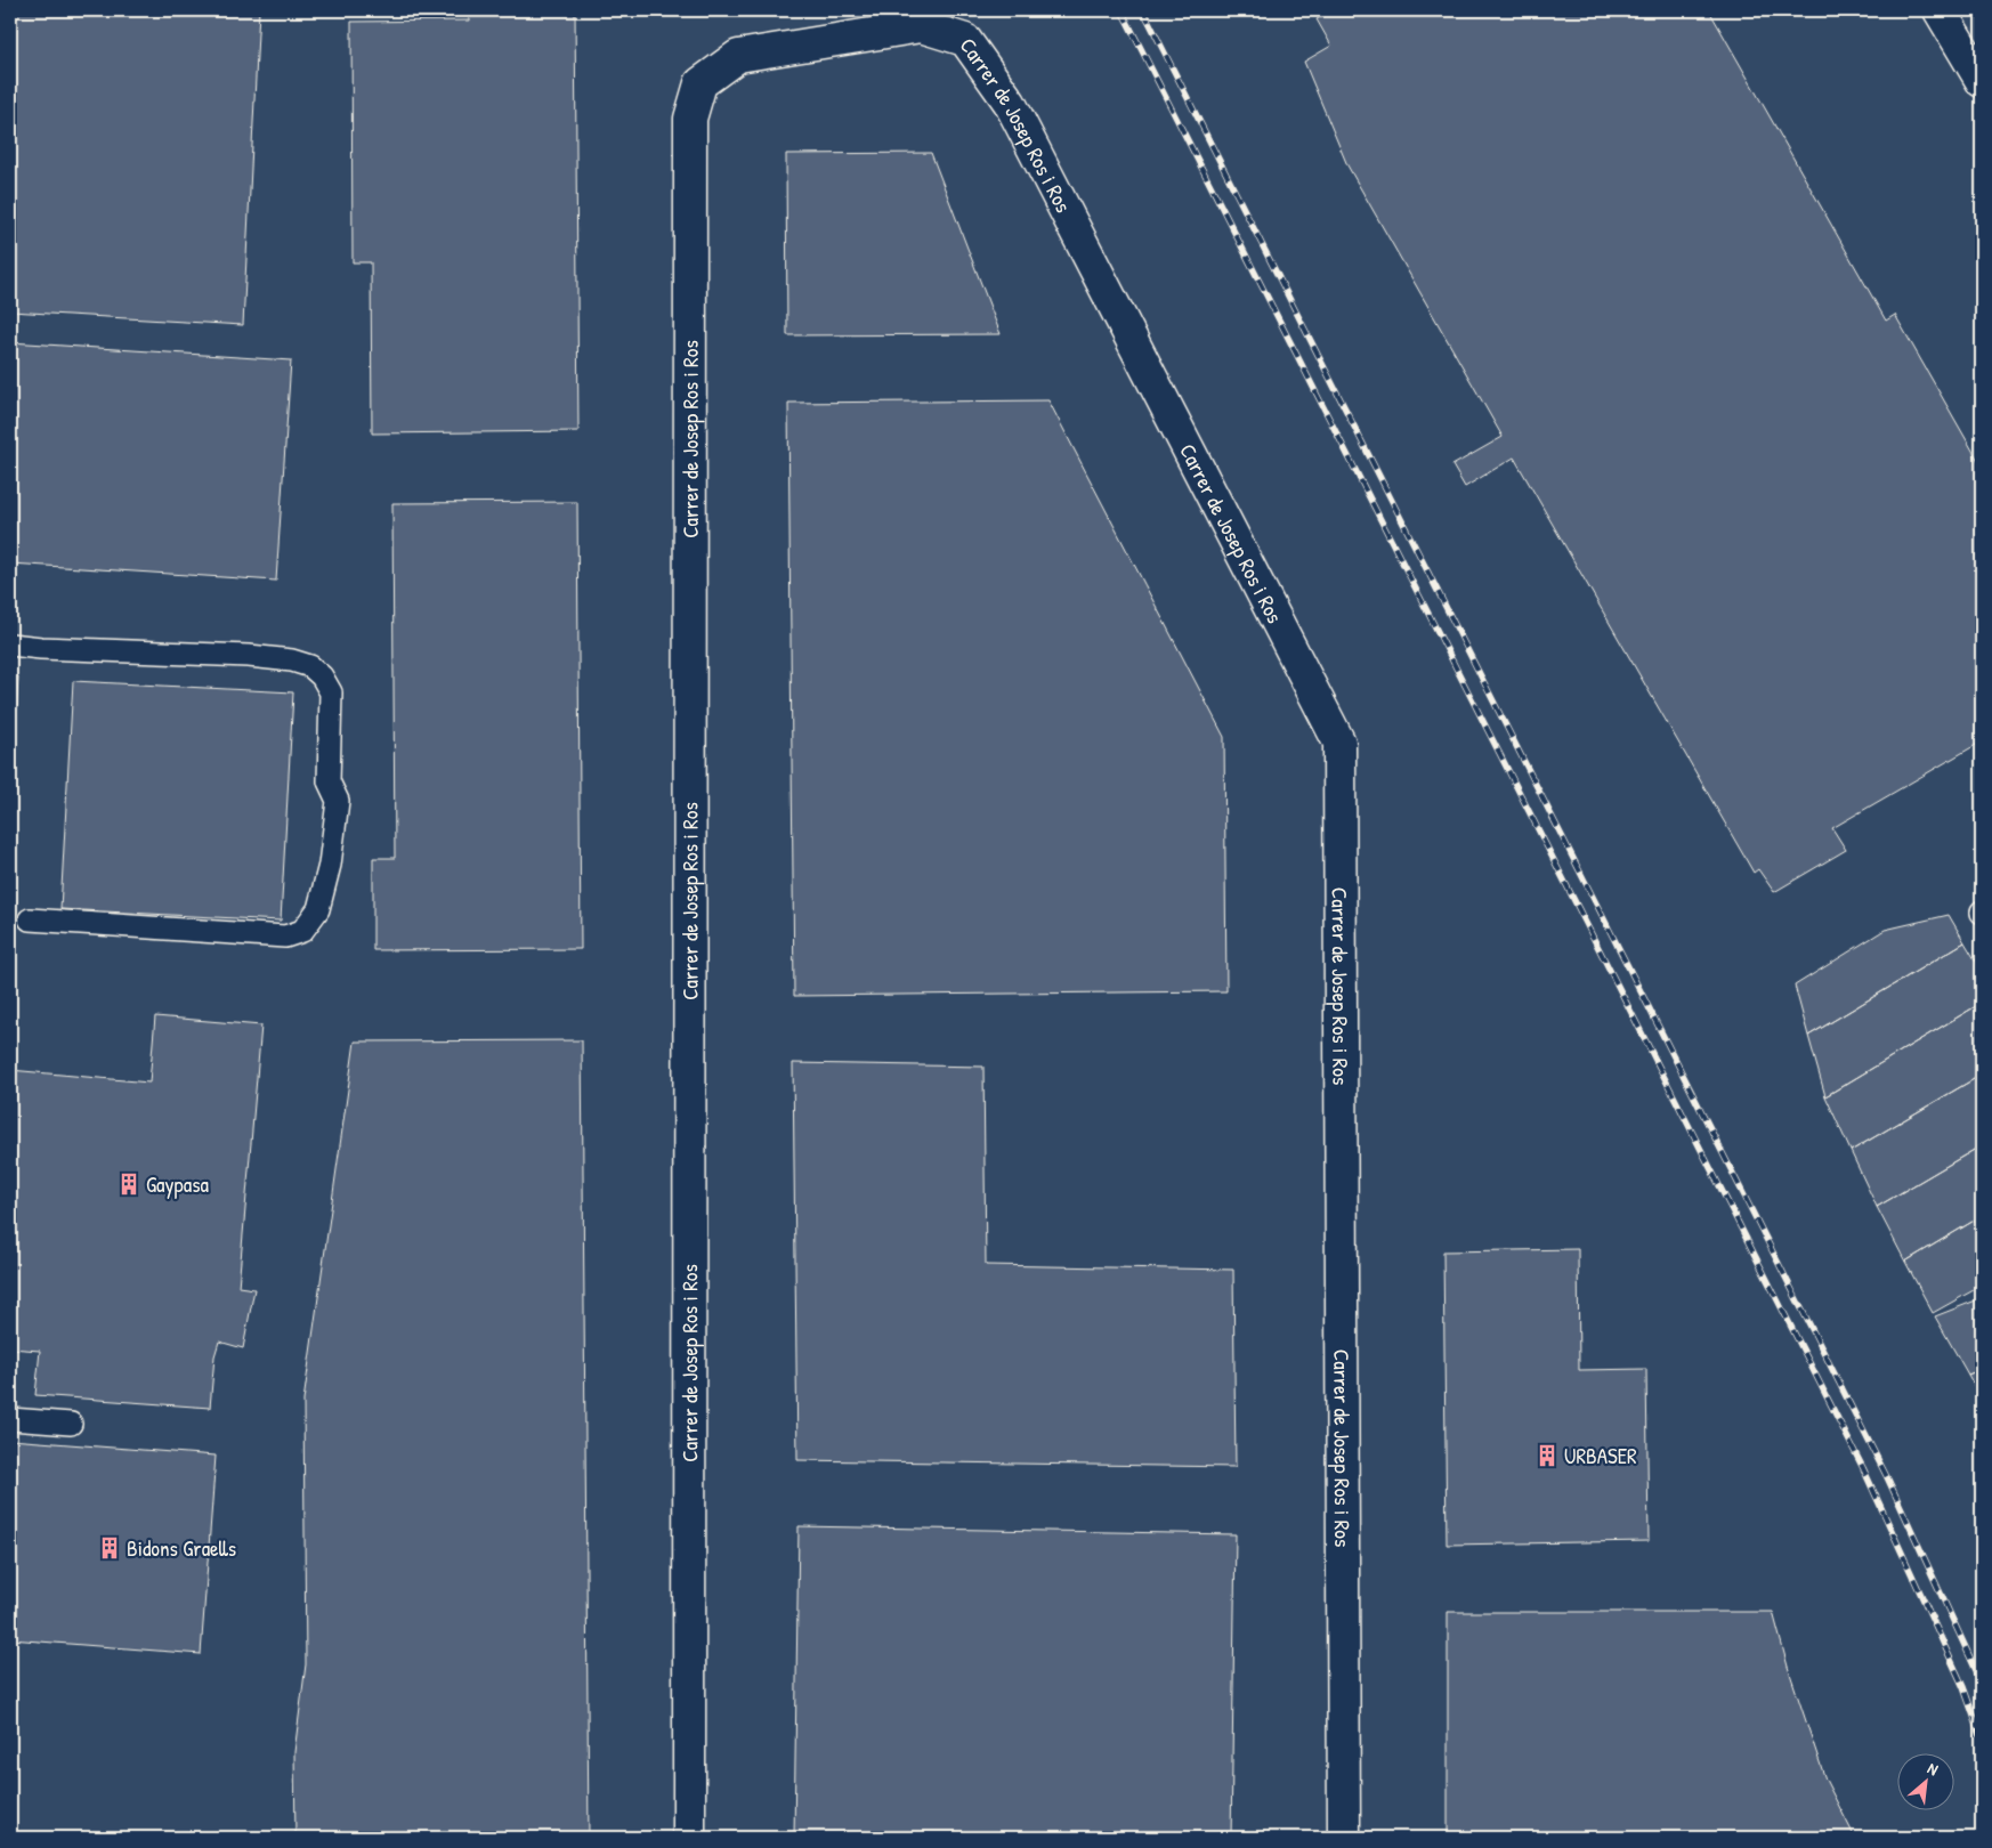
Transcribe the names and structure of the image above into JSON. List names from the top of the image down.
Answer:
{
  "streets": {
    "street": ["Carrer de Josep Ros i Ros"]
  },
  "places": {
    "building": ["Gaypasa", "URBASER", "Bidons Graells"]
  },
  "north": "top right"
}
